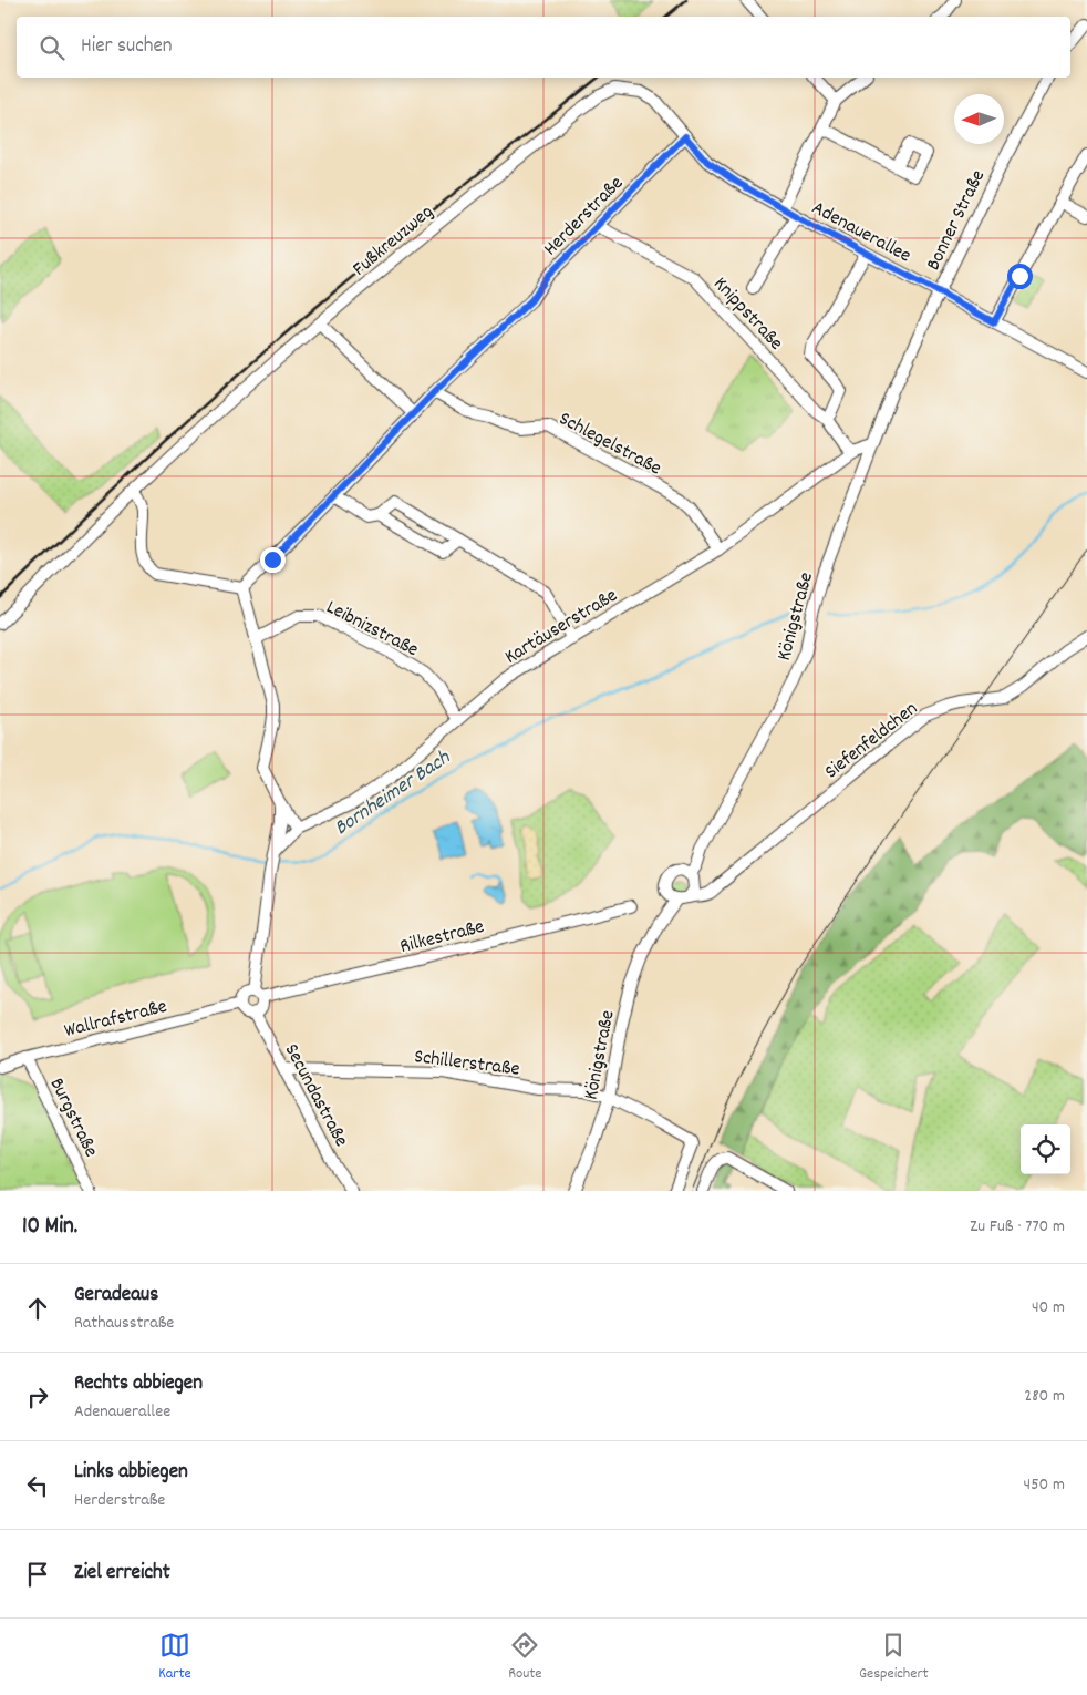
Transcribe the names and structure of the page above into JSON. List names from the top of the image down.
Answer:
{
  "streets": {
    "street": [
      "Herderstraße",
      "Bonner Straße",
      "Adenauerallee",
      "Fußkreuzweg",
      "Knippstraße",
      "Schlegelstraße",
      "Königstraße",
      "Kartäuserstraße",
      "Leibnizstraße",
      "Siefenfeldchen",
      "Rilkestraße",
      "Wallrafstraße",
      "Schillerstraße",
      "Secundastraße",
      "Burgstraße"
    ]
  },
  "crossings": [
    ["Herderstraße", "Adenauerallee"],
    ["Herderstraße", "Fußkreuzweg"],
    ["Herderstraße", "Knippstraße"],
    ["Herderstraße", "Schlegelstraße"],
    ["Bonner Straße", "Adenauerallee"],
    ["Bonner Straße", "Königstraße"],
    ["Bonner Straße", "Kartäuserstraße"],
    ["Adenauerallee", "Fußkreuzweg"],
    ["Knippstraße", "Kartäuserstraße"],
    ["Schlegelstraße", "Kartäuserstraße"],
    ["Königstraße", "Kartäuserstraße"],
    ["Königstraße", "Siefenfeldchen"],
    ["Königstraße", "Schillerstraße"],
    ["Kartäuserstraße", "Leibnizstraße"],
    ["Rilkestraße", "Wallrafstraße"],
    ["Rilkestraße", "Secundastraße"],
    ["Wallrafstraße", "Secundastraße"],
    ["Wallrafstraße", "Burgstraße"],
    ["Schillerstraße", "Secundastraße"]
  ],
  "water": ["Bornheimer Bach"],
  "north": "left",
  "page": {
    "search": "Hier suchen",
    "heading": ["10 Min.", "Zu Fuß · 770 m"],
    "list": [
      ["Geradeaus", "Rathausstraße", "40 m"],
      ["Rechts abbiegen", "Adenauerallee", "280 m"],
      ["Links abbiegen", "Herderstraße", "450 m"],
      "Ziel erreicht"
    ],
    "nav": ["Karte", "Route", "Gespeichert"]
  }
}
